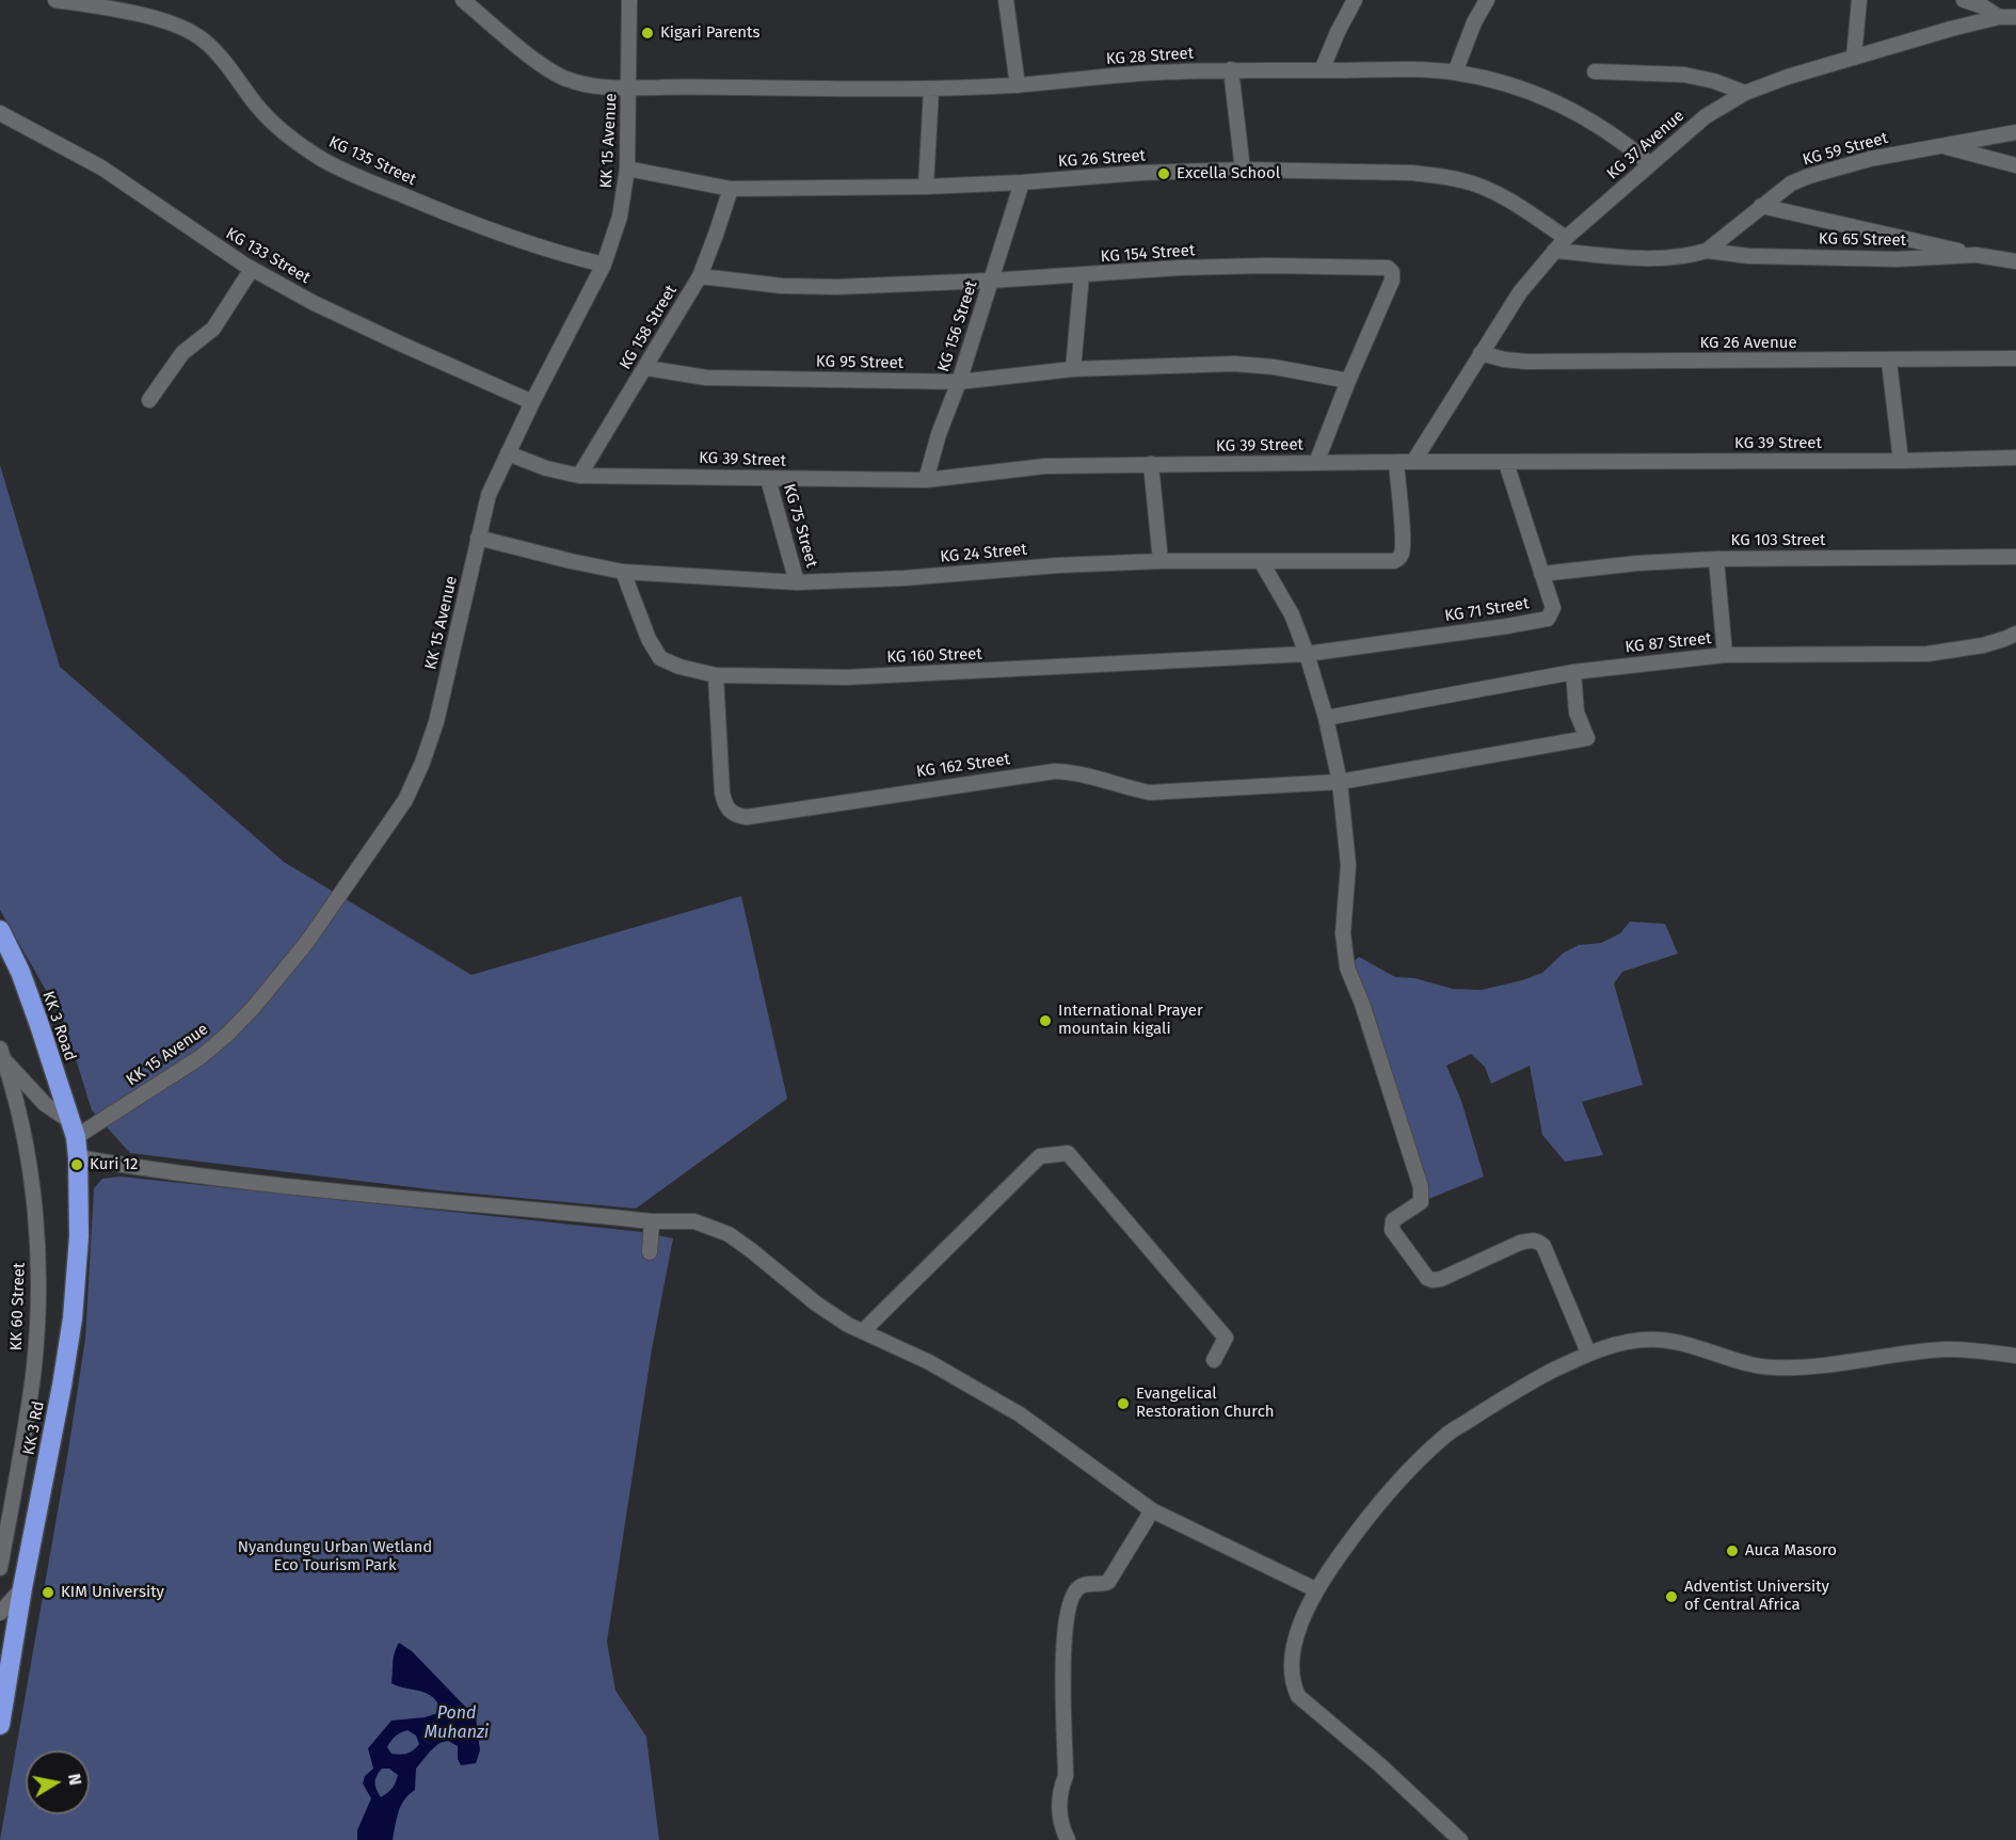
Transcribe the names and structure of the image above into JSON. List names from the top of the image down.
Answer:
{
  "streets": {
    "highway": ["KK 3 Road", "KK 3 Rd"],
    "street": [
      "KG 28 Street",
      "KK 15 Avenue",
      "KG 37 Avenue",
      "KG 59 Street",
      "KG 26 Street",
      "KG 135 Street",
      "KG 65 Street",
      "KG 154 Street",
      "KG 133 Street",
      "KG 156 Street",
      "KG 158 Street",
      "KG 26 Avenue",
      "KG 95 Street",
      "KG 39 Street",
      "KG 75 Street",
      "KG 103 Street",
      "KG 24 Street",
      "KG 71 Street",
      "KG 87 Street",
      "KG 160 Street",
      "KG 162 Street",
      "KK 60 Street"
    ]
  },
  "crossings": [
    ["KG 28 Street", "KK 15 Avenue"],
    ["KG 28 Street", "KG 37 Avenue"],
    ["KK 15 Avenue", "KG 26 Street"],
    ["KK 15 Avenue", "KG 135 Street"],
    ["KK 15 Avenue", "KG 133 Street"],
    ["KK 15 Avenue", "KG 39 Street"],
    ["KK 15 Avenue", "KG 24 Street"],
    ["KK 15 Avenue", "KK 3 Road"],
    ["KK 15 Avenue", "KK 3 Rd"],
    ["KG 37 Avenue", "KG 26 Street"],
    ["KG 37 Avenue", "KG 26 Avenue"],
    ["KG 37 Avenue", "KG 39 Street"],
    ["KG 59 Street", "KG 65 Street"],
    ["KG 26 Street", "KG 156 Street"],
    ["KG 26 Street", "KG 158 Street"],
    ["KG 154 Street", "KG 156 Street"],
    ["KG 154 Street", "KG 158 Street"],
    ["KG 154 Street", "KG 95 Street"],
    ["KG 154 Street", "KG 39 Street"],
    ["KG 156 Street", "KG 95 Street"],
    ["KG 156 Street", "KG 39 Street"],
    ["KG 158 Street", "KG 95 Street"],
    ["KG 158 Street", "KG 39 Street"],
    ["KG 39 Street", "KG 75 Street"],
    ["KG 39 Street", "KG 24 Street"],
    ["KG 39 Street", "KG 71 Street"],
    ["KG 75 Street", "KG 24 Street"],
    ["KG 103 Street", "KG 71 Street"],
    ["KG 24 Street", "KG 160 Street"],
    ["KG 71 Street", "KG 160 Street"],
    ["KG 160 Street", "KG 162 Street"],
    ["KK 3 Road", "KK 3 Rd"]
  ],
  "water": ["Pond Muhanzi"],
  "parks": ["Nyandungu Urban Wetland Eco Tourism Park"],
  "places": [
    "Kigari Parents",
    "Excella School",
    "International Prayer mountain kigali",
    "Kuri 12",
    "Evangelical Restoration Church",
    "Auca Masoro",
    "KIM University",
    "Adventist University of Central Africa"
  ],
  "north": "right"
}
